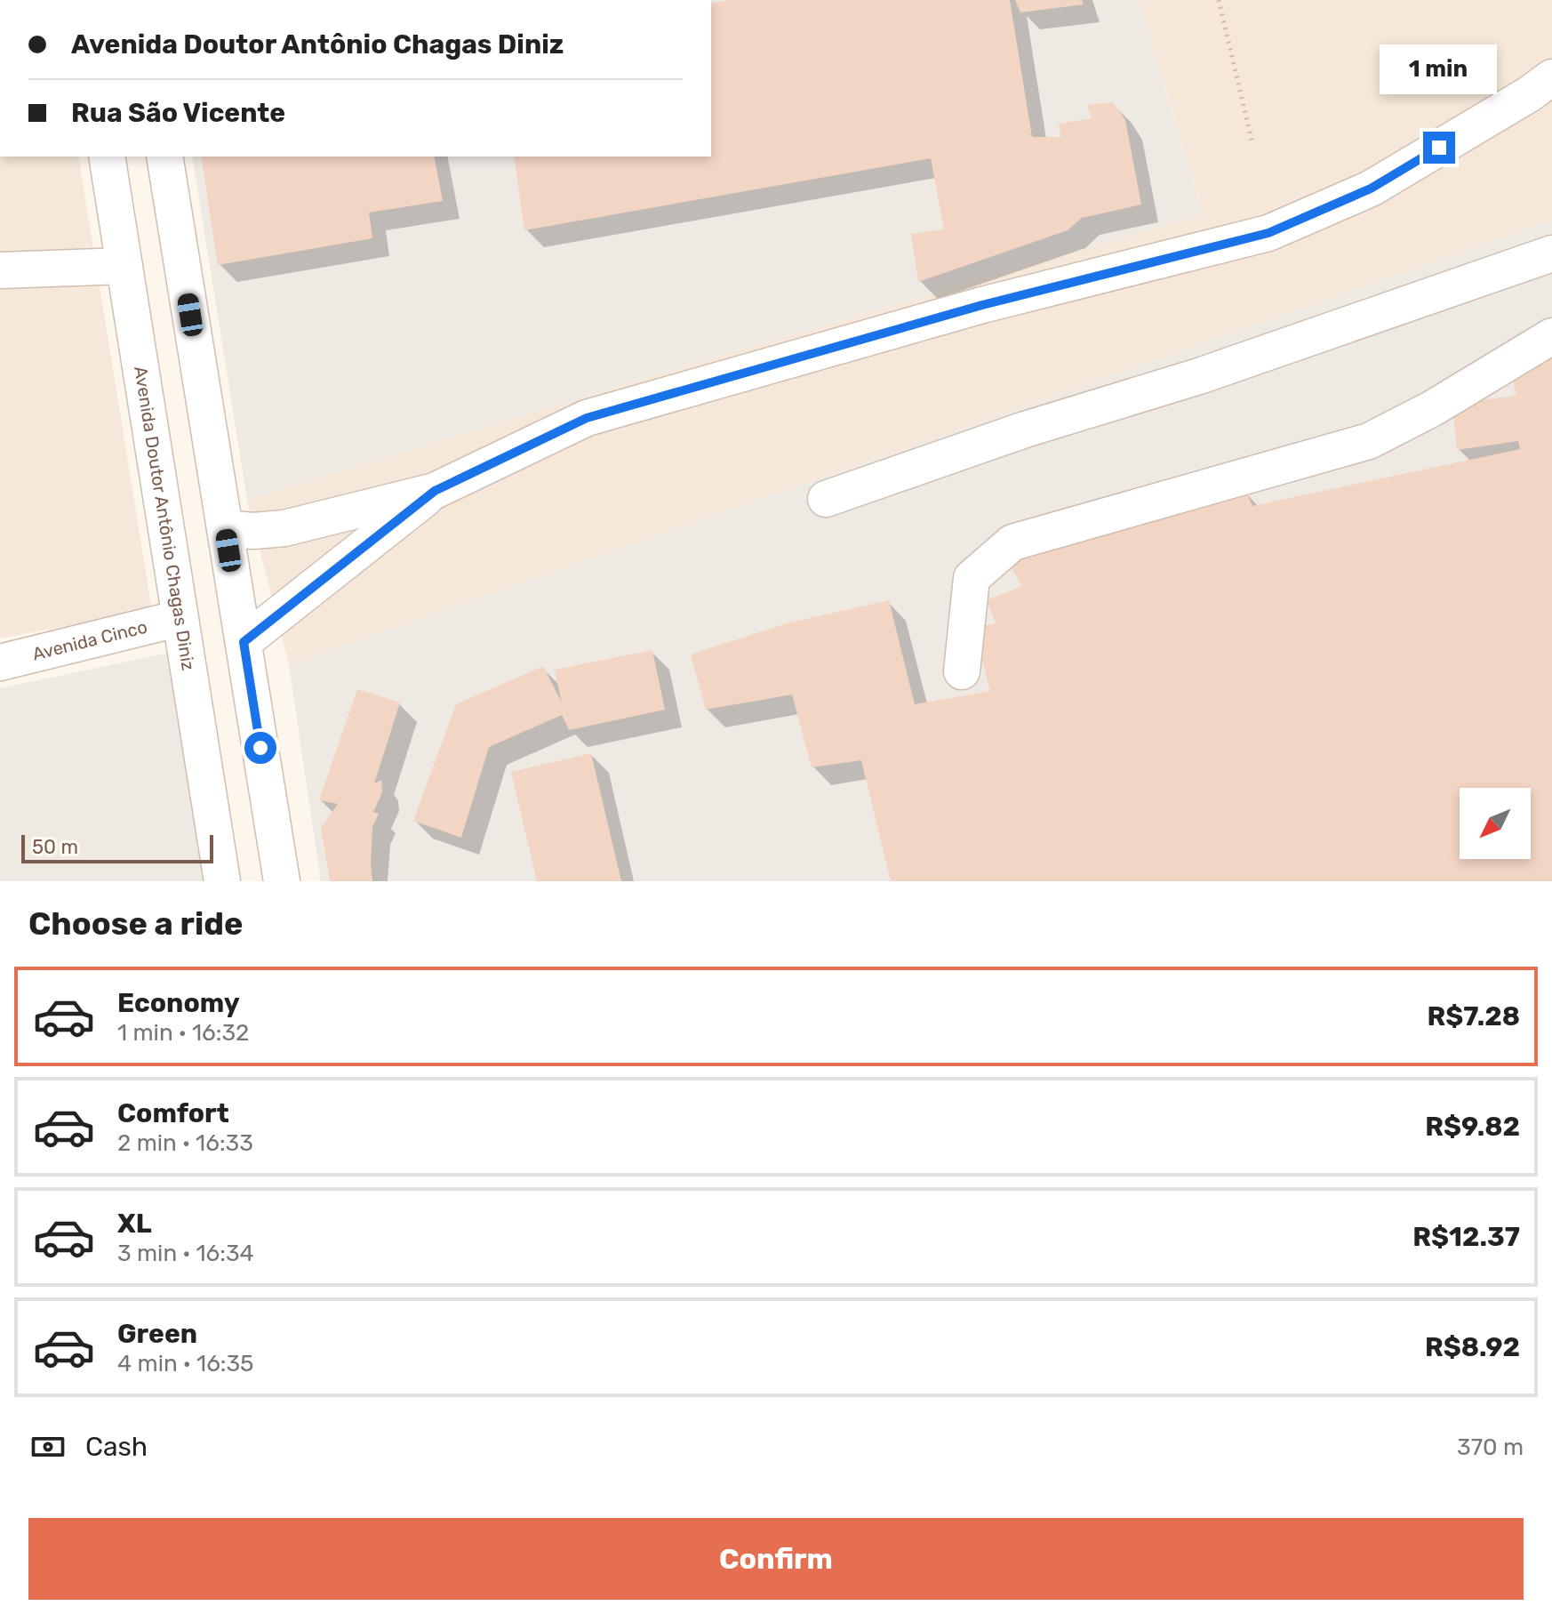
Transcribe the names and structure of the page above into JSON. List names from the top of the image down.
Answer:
{
  "streets": {
    "street": ["Avenida Doutor Antônio Chagas Diniz", "Avenida Cinco"]
  },
  "crossings": [
    ["Avenida Doutor Antônio Chagas Diniz", "Avenida Cinco"]
  ],
  "scale_bar": "50 m",
  "north": "bottom left",
  "page": {
    "banner": ["Avenida Doutor Antônio Chagas Diniz", "Rua São Vicente"],
    "bubble": "1 min",
    "scale": "50 m",
    "heading": "Choose a ride",
    "list": [
      {
        "name": "Economy",
        "note": "1 min · 16:32",
        "value": "R$7.28"
      },
      {
        "name": "Comfort",
        "note": "2 min · 16:33",
        "value": "R$9.82"
      },
      {
        "name": "XL",
        "note": "3 min · 16:34",
        "value": "R$12.37"
      },
      {
        "name": "Green",
        "note": "4 min · 16:35",
        "value": "R$8.92"
      }
    ],
    "pay": ["Cash", "370 m"],
    "buttons": "Confirm"
  }
}
